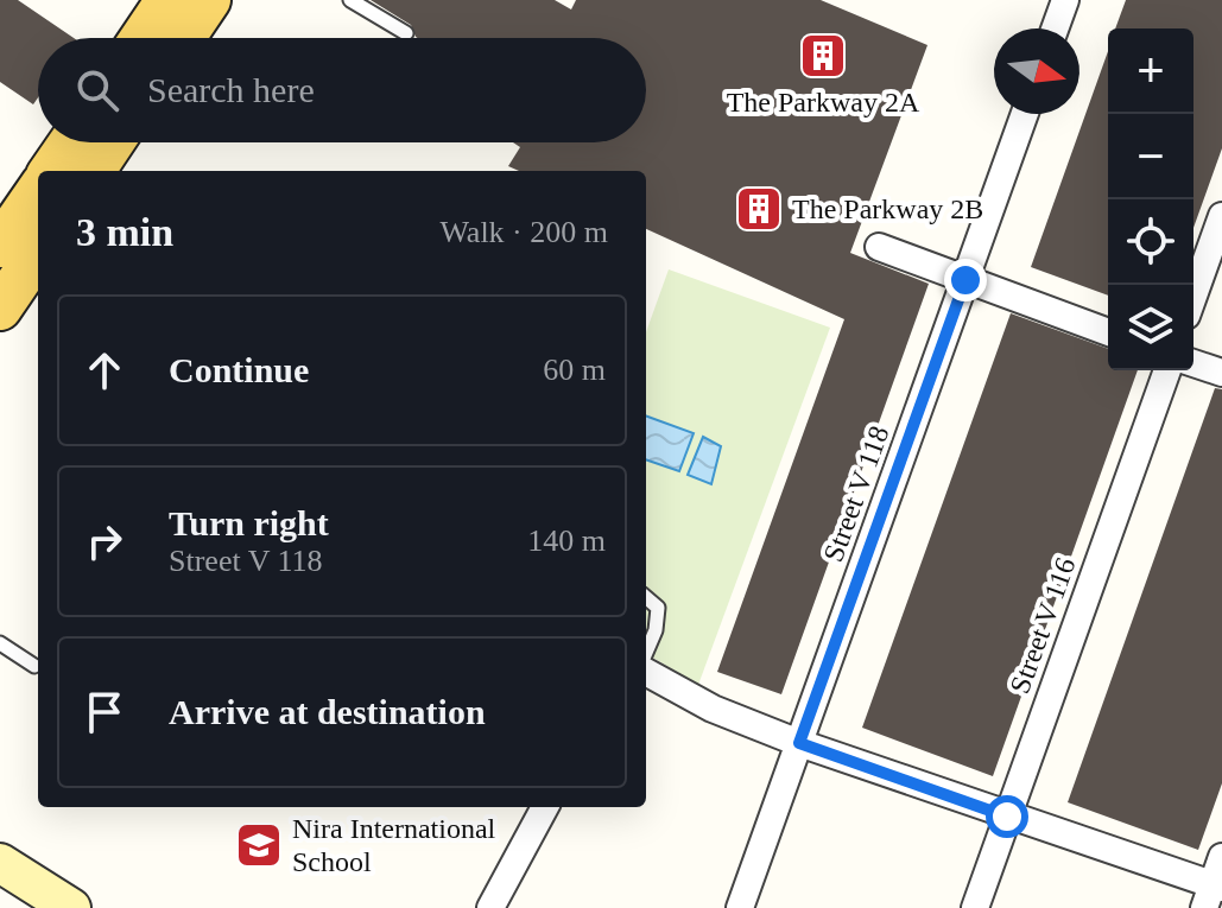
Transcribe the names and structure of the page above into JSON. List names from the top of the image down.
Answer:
{
  "streets": {
    "street": ["Street V 118", "Street V 116"]
  },
  "places": {
    "building": ["The Parkway 2A", "The Parkway 2B"],
    "school or university": ["Nira International School"]
  },
  "north": "right",
  "page": {
    "map_buttons": ["+", "−"],
    "search": "Search here",
    "heading": ["3 min", "Walk · 200 m"],
    "list": [
      ["Continue", "60 m"],
      ["Turn right", "Street V 118", "140 m"],
      "Arrive at destination"
    ]
  }
}
